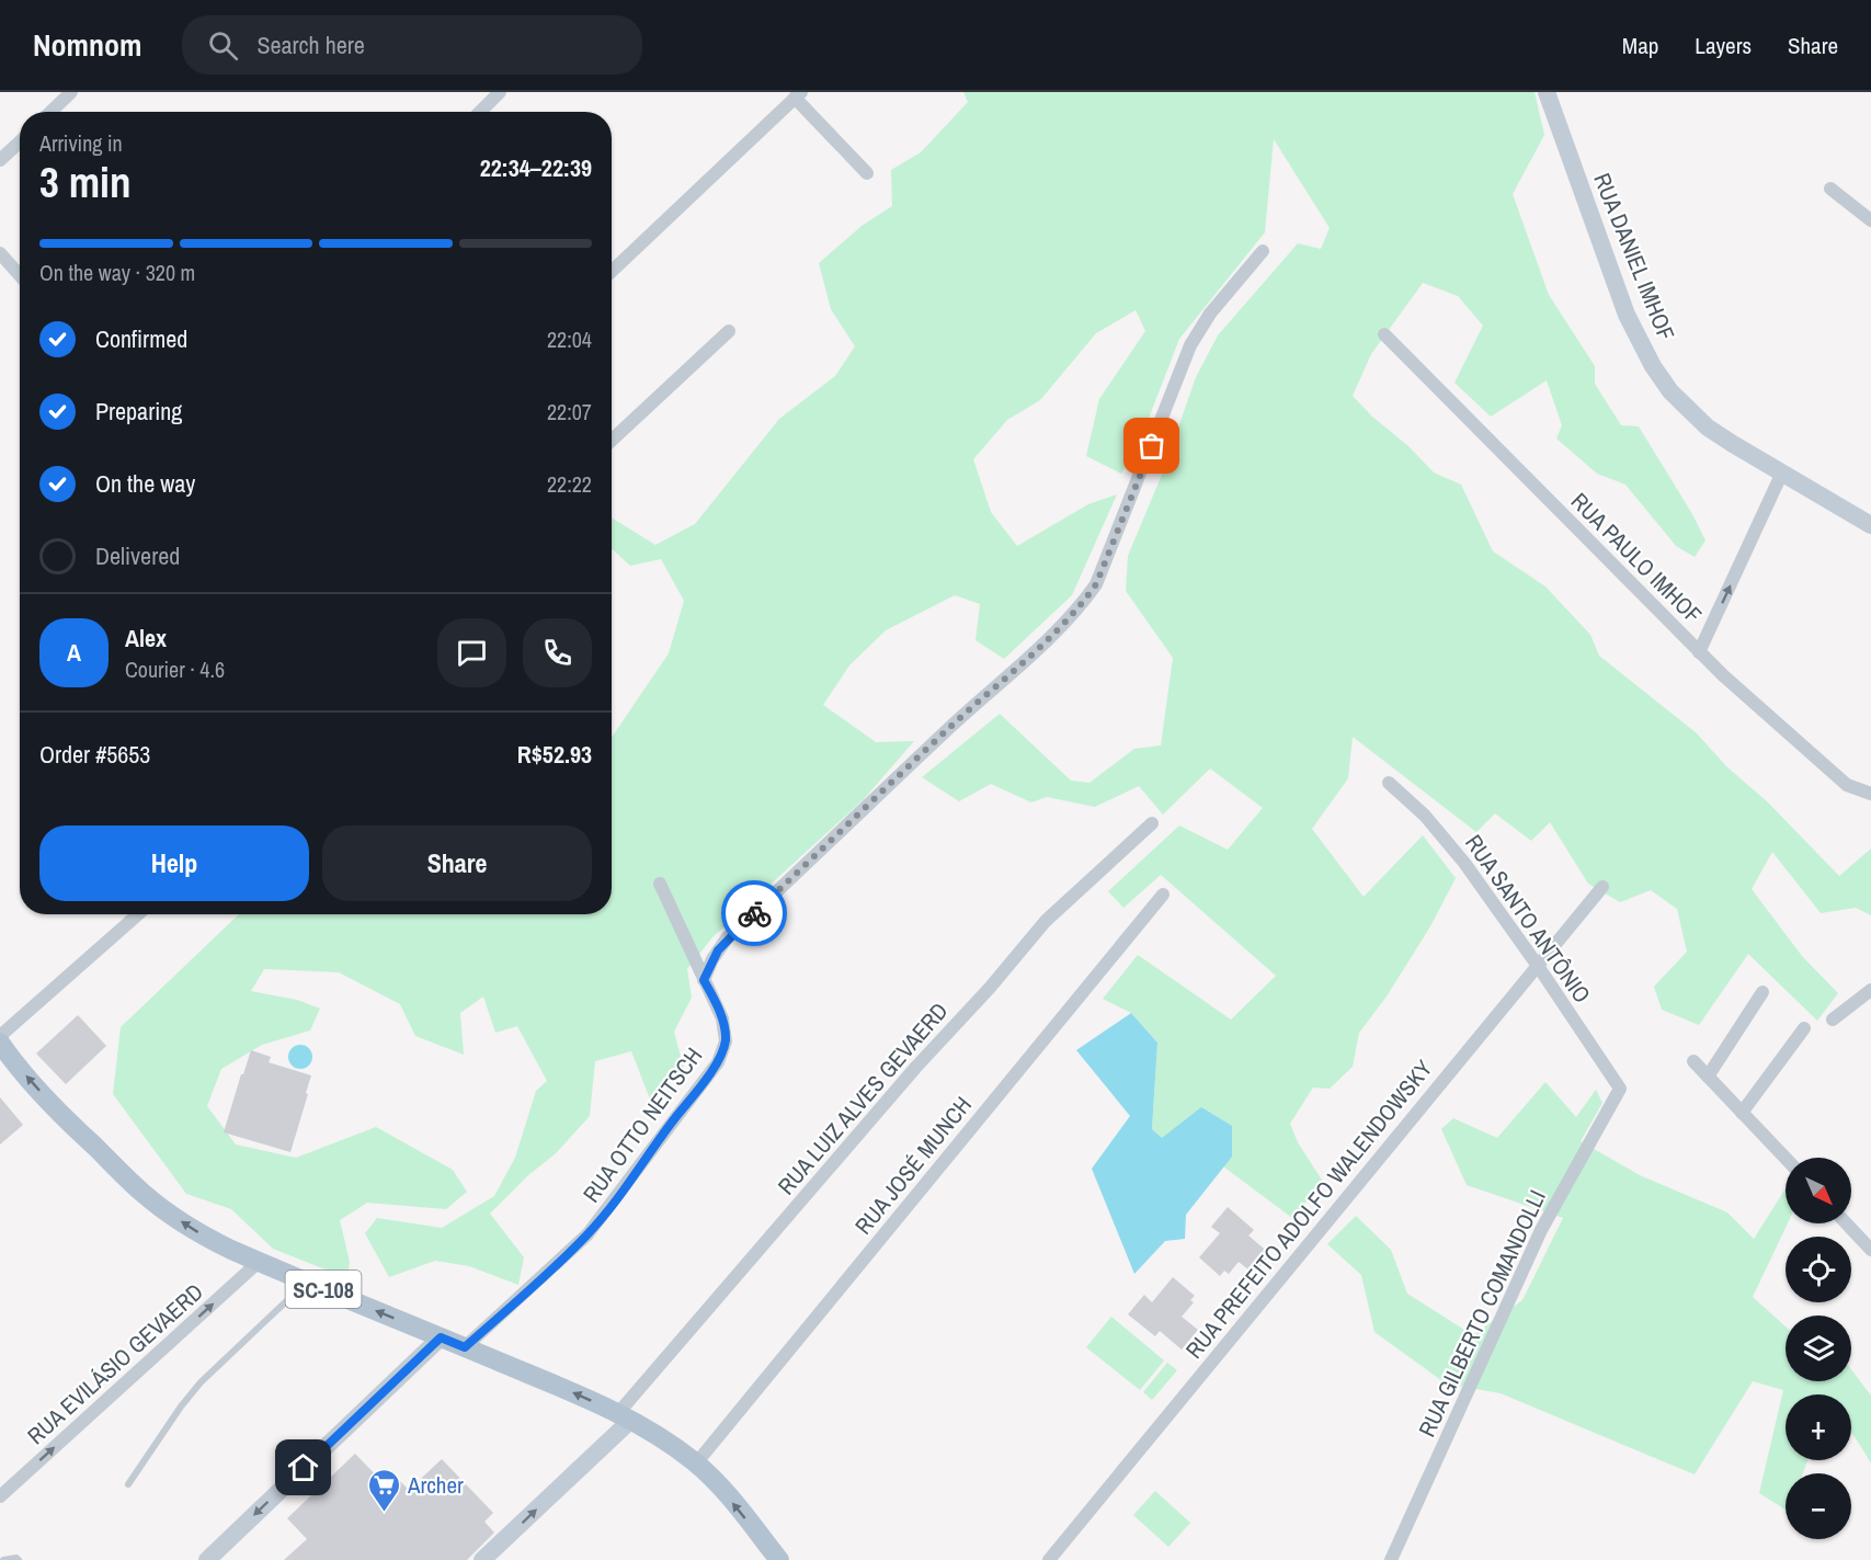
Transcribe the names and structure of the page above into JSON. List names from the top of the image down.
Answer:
{
  "streets": {
    "main road": ["SC-108"],
    "street": [
      "RUA DANIEL IMHOF",
      "RUA PAULO IMHOF",
      "RUA SANTO ANTÔNIO",
      "RUA LUIZ ALVES GEVAERD",
      "RUA OTTO NEITSCH",
      "RUA JOSÉ MUNCH",
      "RUA PREFEITO ADOLFO WALENDOWSKY",
      "RUA GILBERTO COMANDOLLI",
      "RUA EVILÁSIO GEVAERD"
    ]
  },
  "crossings": [
    ["RUA SANTO ANTÔNIO", "RUA PREFEITO ADOLFO WALENDOWSKY"],
    ["RUA SANTO ANTÔNIO", "RUA GILBERTO COMANDOLLI"],
    ["RUA LUIZ ALVES GEVAERD", "SC-108"],
    ["RUA OTTO NEITSCH", "SC-108"],
    ["RUA JOSÉ MUNCH", "SC-108"],
    ["SC-108", "RUA EVILÁSIO GEVAERD"]
  ],
  "one_way": ["RUA EVILÁSIO GEVAERD"],
  "places": {
    "supermarket": ["Archer"]
  },
  "north": "bottom right",
  "page": {
    "header": "Nomnom",
    "search": "Search here",
    "nav": ["Map", "Layers", "Share"],
    "heading": ["3 min", "Arriving in", "22:34–22:39"],
    "panel": [
      "Alex",
      "Courier · 4.6",
      "Order #5653",
      "R$52.93"
    ],
    "bar": "On the way · 320 m",
    "list": [
      ["Confirmed", "22:04"],
      ["Preparing", "22:07"],
      ["On the way", "22:22"],
      "Delivered"
    ],
    "round": "A",
    "buttons": ["Help", "Share"],
    "map_buttons": ["+", "−"]
  }
}
